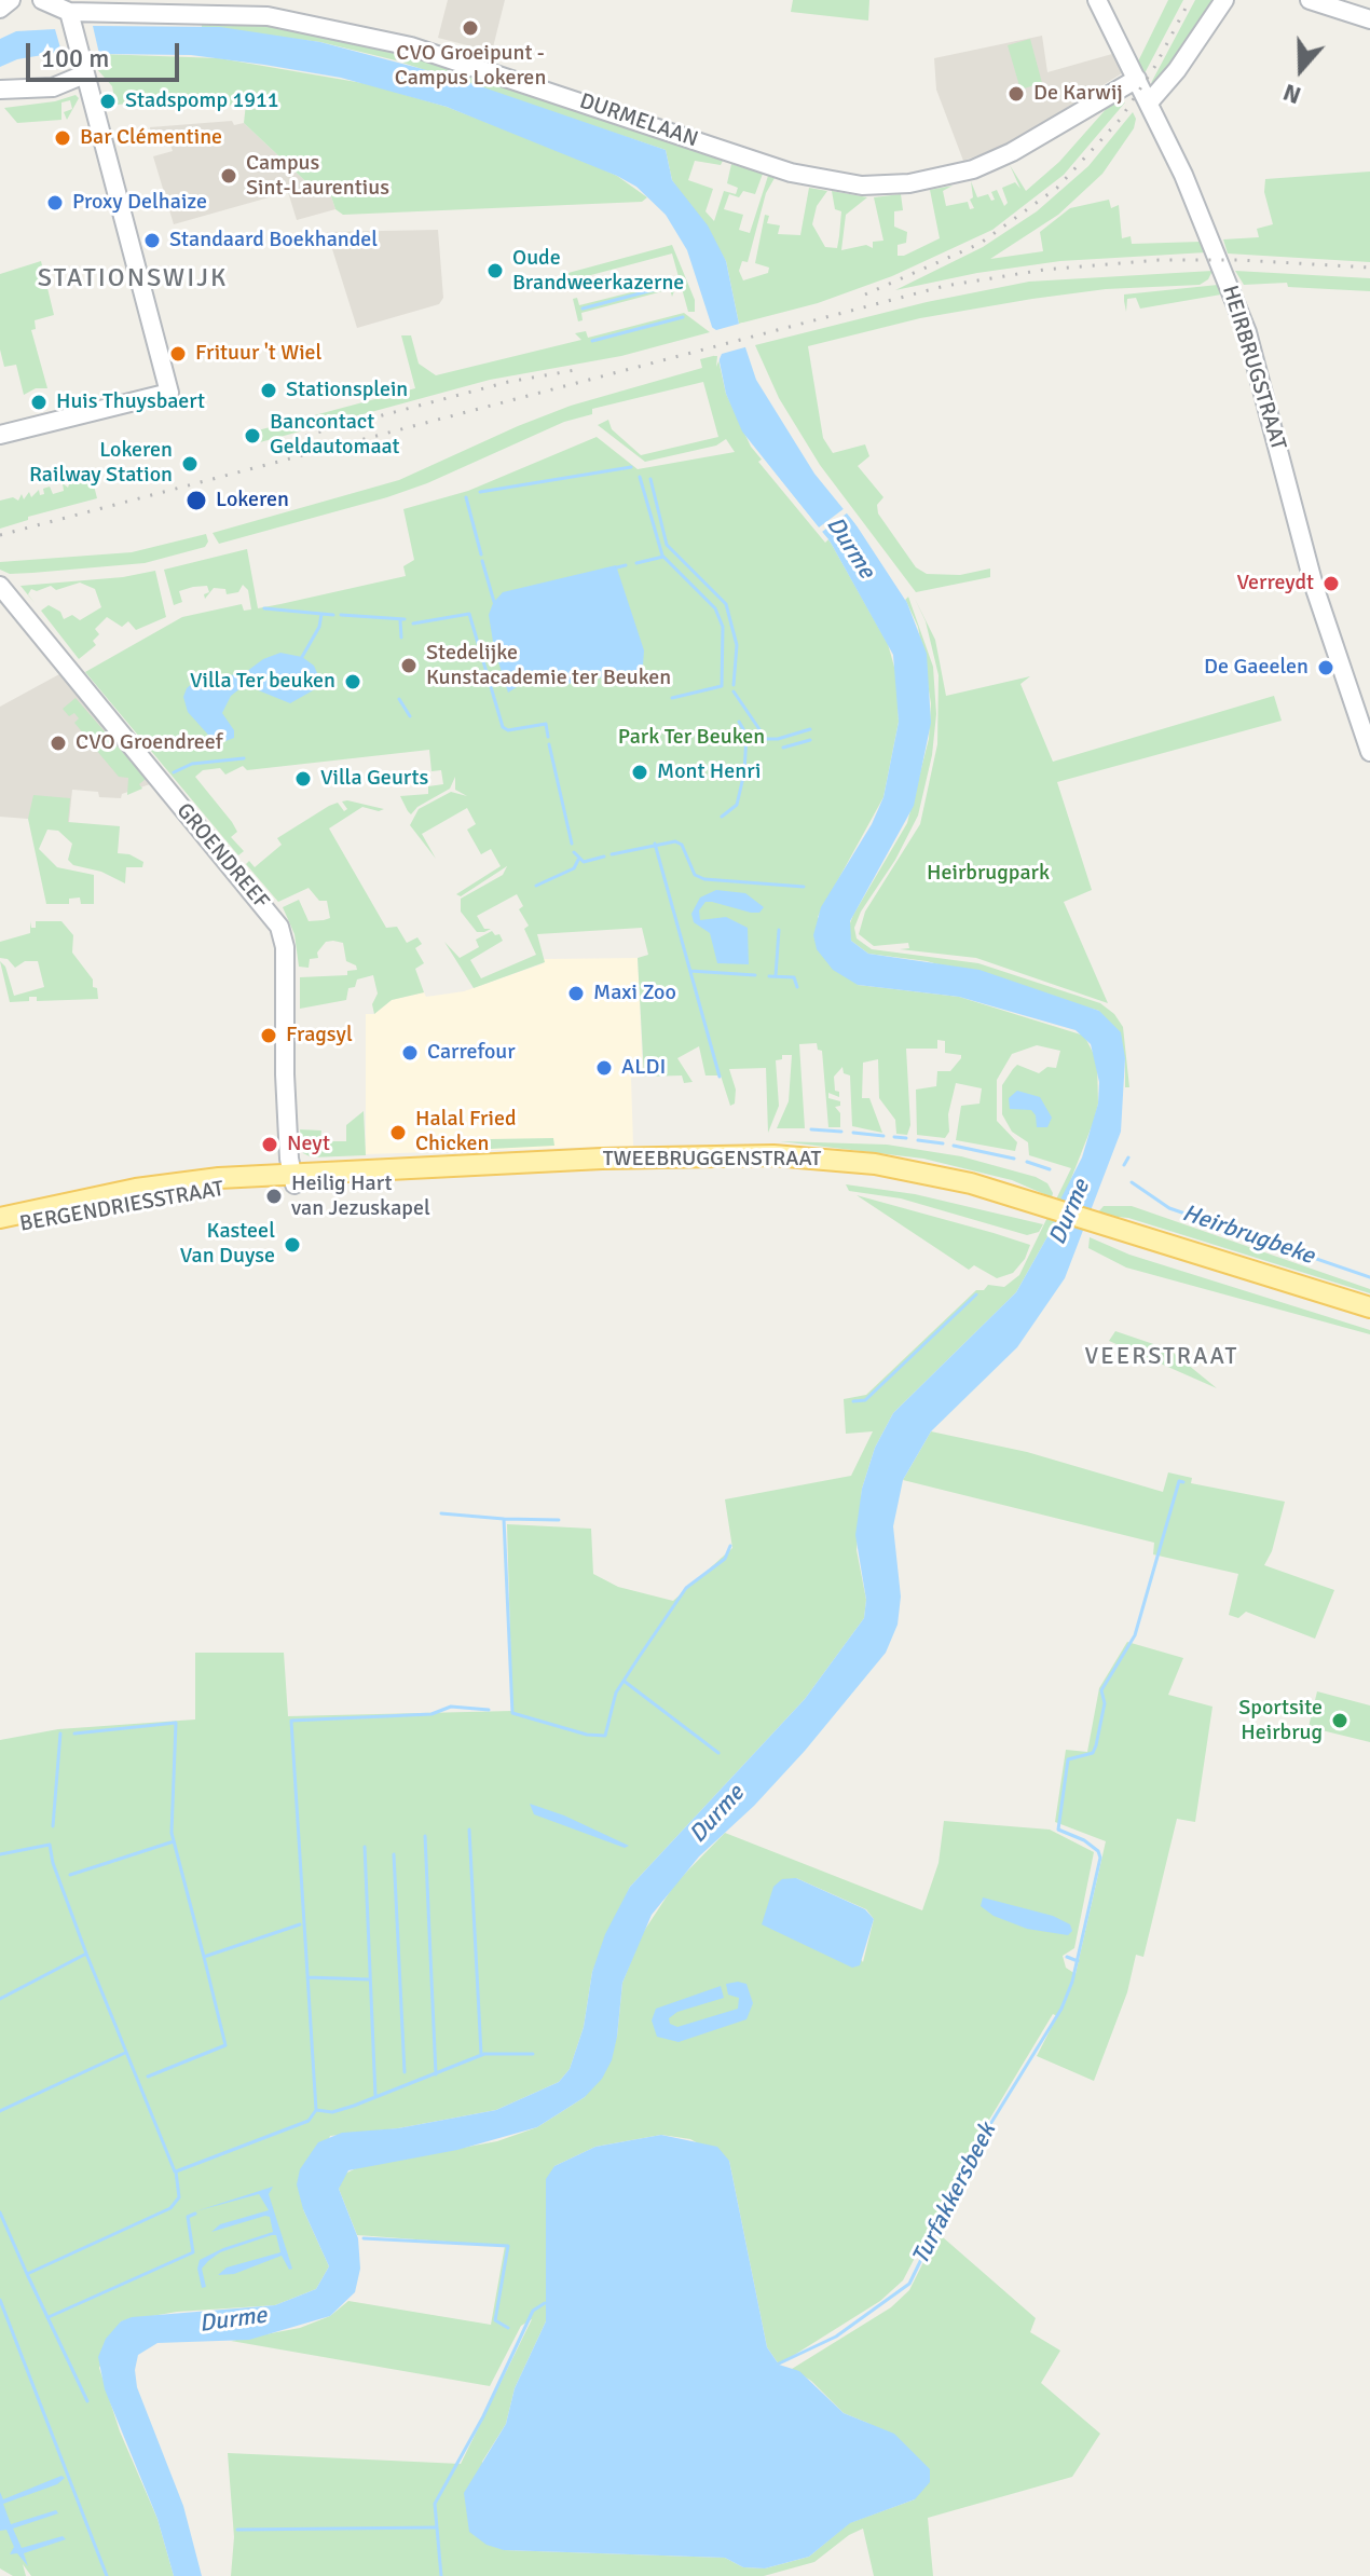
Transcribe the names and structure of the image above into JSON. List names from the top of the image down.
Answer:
{
  "streets": {
    "main road": ["TWEEBRUGGENSTRAAT", "BERGENDRIESSTRAAT"],
    "street": ["DURMELAAN", "HEIRBRUGSTRAAT", "GROENDREEF"]
  },
  "crossings": [
    ["DURMELAAN", "HEIRBRUGSTRAAT"],
    ["GROENDREEF", "TWEEBRUGGENSTRAAT"],
    ["GROENDREEF", "BERGENDRIESSTRAAT"],
    ["TWEEBRUGGENSTRAAT", "BERGENDRIESSTRAAT"]
  ],
  "districts": ["STATIONSWIJK", "VEERSTRAAT"],
  "water": ["Durme", "Heirbrugbeke", "Turfakkersbeek"],
  "parks": ["Park Ter Beuken", "Heirbrugpark"],
  "places": [
    "CVO Groeipunt - Campus Lokeren",
    "De Karwij",
    "Stadspomp 1911",
    "Bar Clémentine",
    "Campus Sint-Laurentius",
    "Proxy Delhaize",
    "Standaard Boekhandel",
    "Oude Brandweerkazerne",
    "Frituur 't Wiel",
    "Stationsplein",
    "Huis Thuysbaert",
    "Bancontact Geldautomaat",
    "Lokeren Railway Station",
    "Lokeren",
    "Verreydt",
    "Stedelijke Kunstacademie ter Beuken",
    "De Gaeelen",
    "Villa Ter beuken",
    "CVO Groendreef",
    "Mont Henri",
    "Villa Geurts",
    "Maxi Zoo",
    "Fragsyl",
    "Carrefour",
    "ALDI",
    "Halal Fried Chicken",
    "Neyt",
    "Heilig Hart van Jezuskapel",
    "Kasteel Van Duyse",
    "Sportsite Heirbrug"
  ],
  "scale_bar": "100 m",
  "north": "bottom"
}
